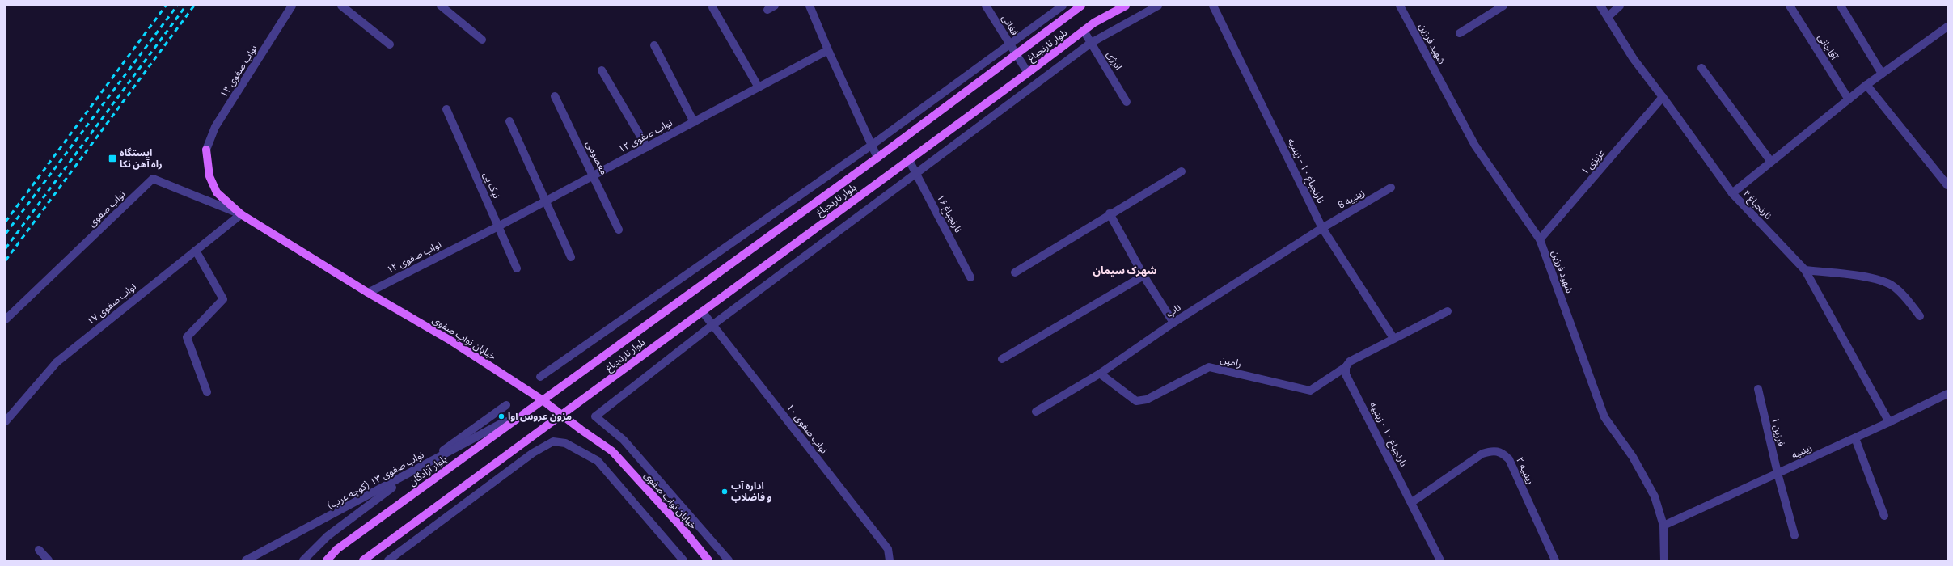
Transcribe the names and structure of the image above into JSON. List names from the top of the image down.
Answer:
{
  "streets": {
    "main road": ["بلوار نارنجباغ", "خیابان نواب صفوی", "بلوار آزادگان"],
    "street": [
      "فغانی",
      "شهید فرزین",
      "آقاجانی",
      "انرژی",
      "نواب صفوی ۱۴",
      "نواب صفوی ۱۲",
      "معصومی",
      "عزیزی ۱",
      "نارنجباغ ۱۰ - زینبیه",
      "نیک پی",
      "زینبیه 8",
      "نارنجباغ ۴",
      "نواب صفوی",
      "نارنجباغ ۱۶",
      "نواب صفوی ۱۷",
      "ناب",
      "رامین",
      "نواب صفوی ۱۰",
      "فرزین ۱",
      "زینبیه",
      "زینبیه ۲",
      "نواب صفوی ۱۳ (کوچه عرب)"
    ]
  },
  "crossings": [
    ["فغانی", "بلوار نارنجباغ"],
    ["شهید فرزین", "عزیزی ۱"],
    ["شهید فرزین", "زینبیه"],
    ["بلوار نارنجباغ", "انرژی"],
    ["بلوار نارنجباغ", "نارنجباغ ۱۶"],
    ["بلوار نارنجباغ", "خیابان نواب صفوی"],
    ["بلوار نارنجباغ", "نواب صفوی ۱۰"],
    ["بلوار نارنجباغ", "بلوار آزادگان"],
    ["نواب صفوی ۱۴", "خیابان نواب صفوی"],
    ["نواب صفوی ۱۲", "معصومی"],
    ["نواب صفوی ۱۲", "نیک پی"],
    ["نواب صفوی ۱۲", "خیابان نواب صفوی"],
    ["عزیزی ۱", "نارنجباغ ۴"],
    ["نارنجباغ ۱۰ - زینبیه", "زینبیه 8"],
    ["نارنجباغ ۱۰ - زینبیه", "ناب"],
    ["نارنجباغ ۱۰ - زینبیه", "رامین"],
    ["نارنجباغ ۱۰ - زینبیه", "زینبیه ۲"],
    ["زینبیه 8", "ناب"],
    ["نارنجباغ ۴", "زینبیه"],
    ["نواب صفوی", "نواب صفوی ۱۷"],
    ["نواب صفوی", "خیابان نواب صفوی"],
    ["نواب صفوی ۱۷", "خیابان نواب صفوی"],
    ["ناب", "رامین"],
    ["خیابان نواب صفوی", "بلوار آزادگان"],
    ["فرزین ۱", "زینبیه"],
    ["بلوار آزادگان", "نواب صفوی ۱۳ (کوچه عرب)"]
  ],
  "districts": ["شهرک سیمان"],
  "places": {
    "transit": ["ایستگاه راه آهن نکا"],
    "other": ["مزون عروس آوا", "اداره آب و فاضلاب"]
  }
}
